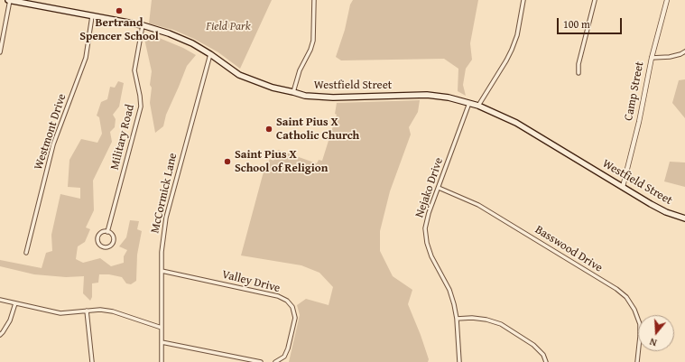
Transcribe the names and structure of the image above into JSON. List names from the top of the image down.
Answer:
{
  "streets": {
    "main road": ["Westfield Street"],
    "street": [
      "Camp Street",
      "Westmont Drive",
      "Military Road",
      "Nejako Drive",
      "McCormick Lane",
      "Basswood Drive",
      "Valley Drive"
    ]
  },
  "crossings": [
    ["Westfield Street", "Camp Street"],
    ["Westfield Street", "Westmont Drive"],
    ["Westfield Street", "Military Road"],
    ["Westfield Street", "Nejako Drive"],
    ["Westfield Street", "McCormick Lane"],
    ["Nejako Drive", "Basswood Drive"],
    ["McCormick Lane", "Valley Drive"]
  ],
  "parks": ["Field Park"],
  "places": ["Bertrand Spencer School", "Saint Pius X Catholic Church", "Saint Pius X School of Religion"],
  "scale_bar": "100 m",
  "north": "bottom"
}
